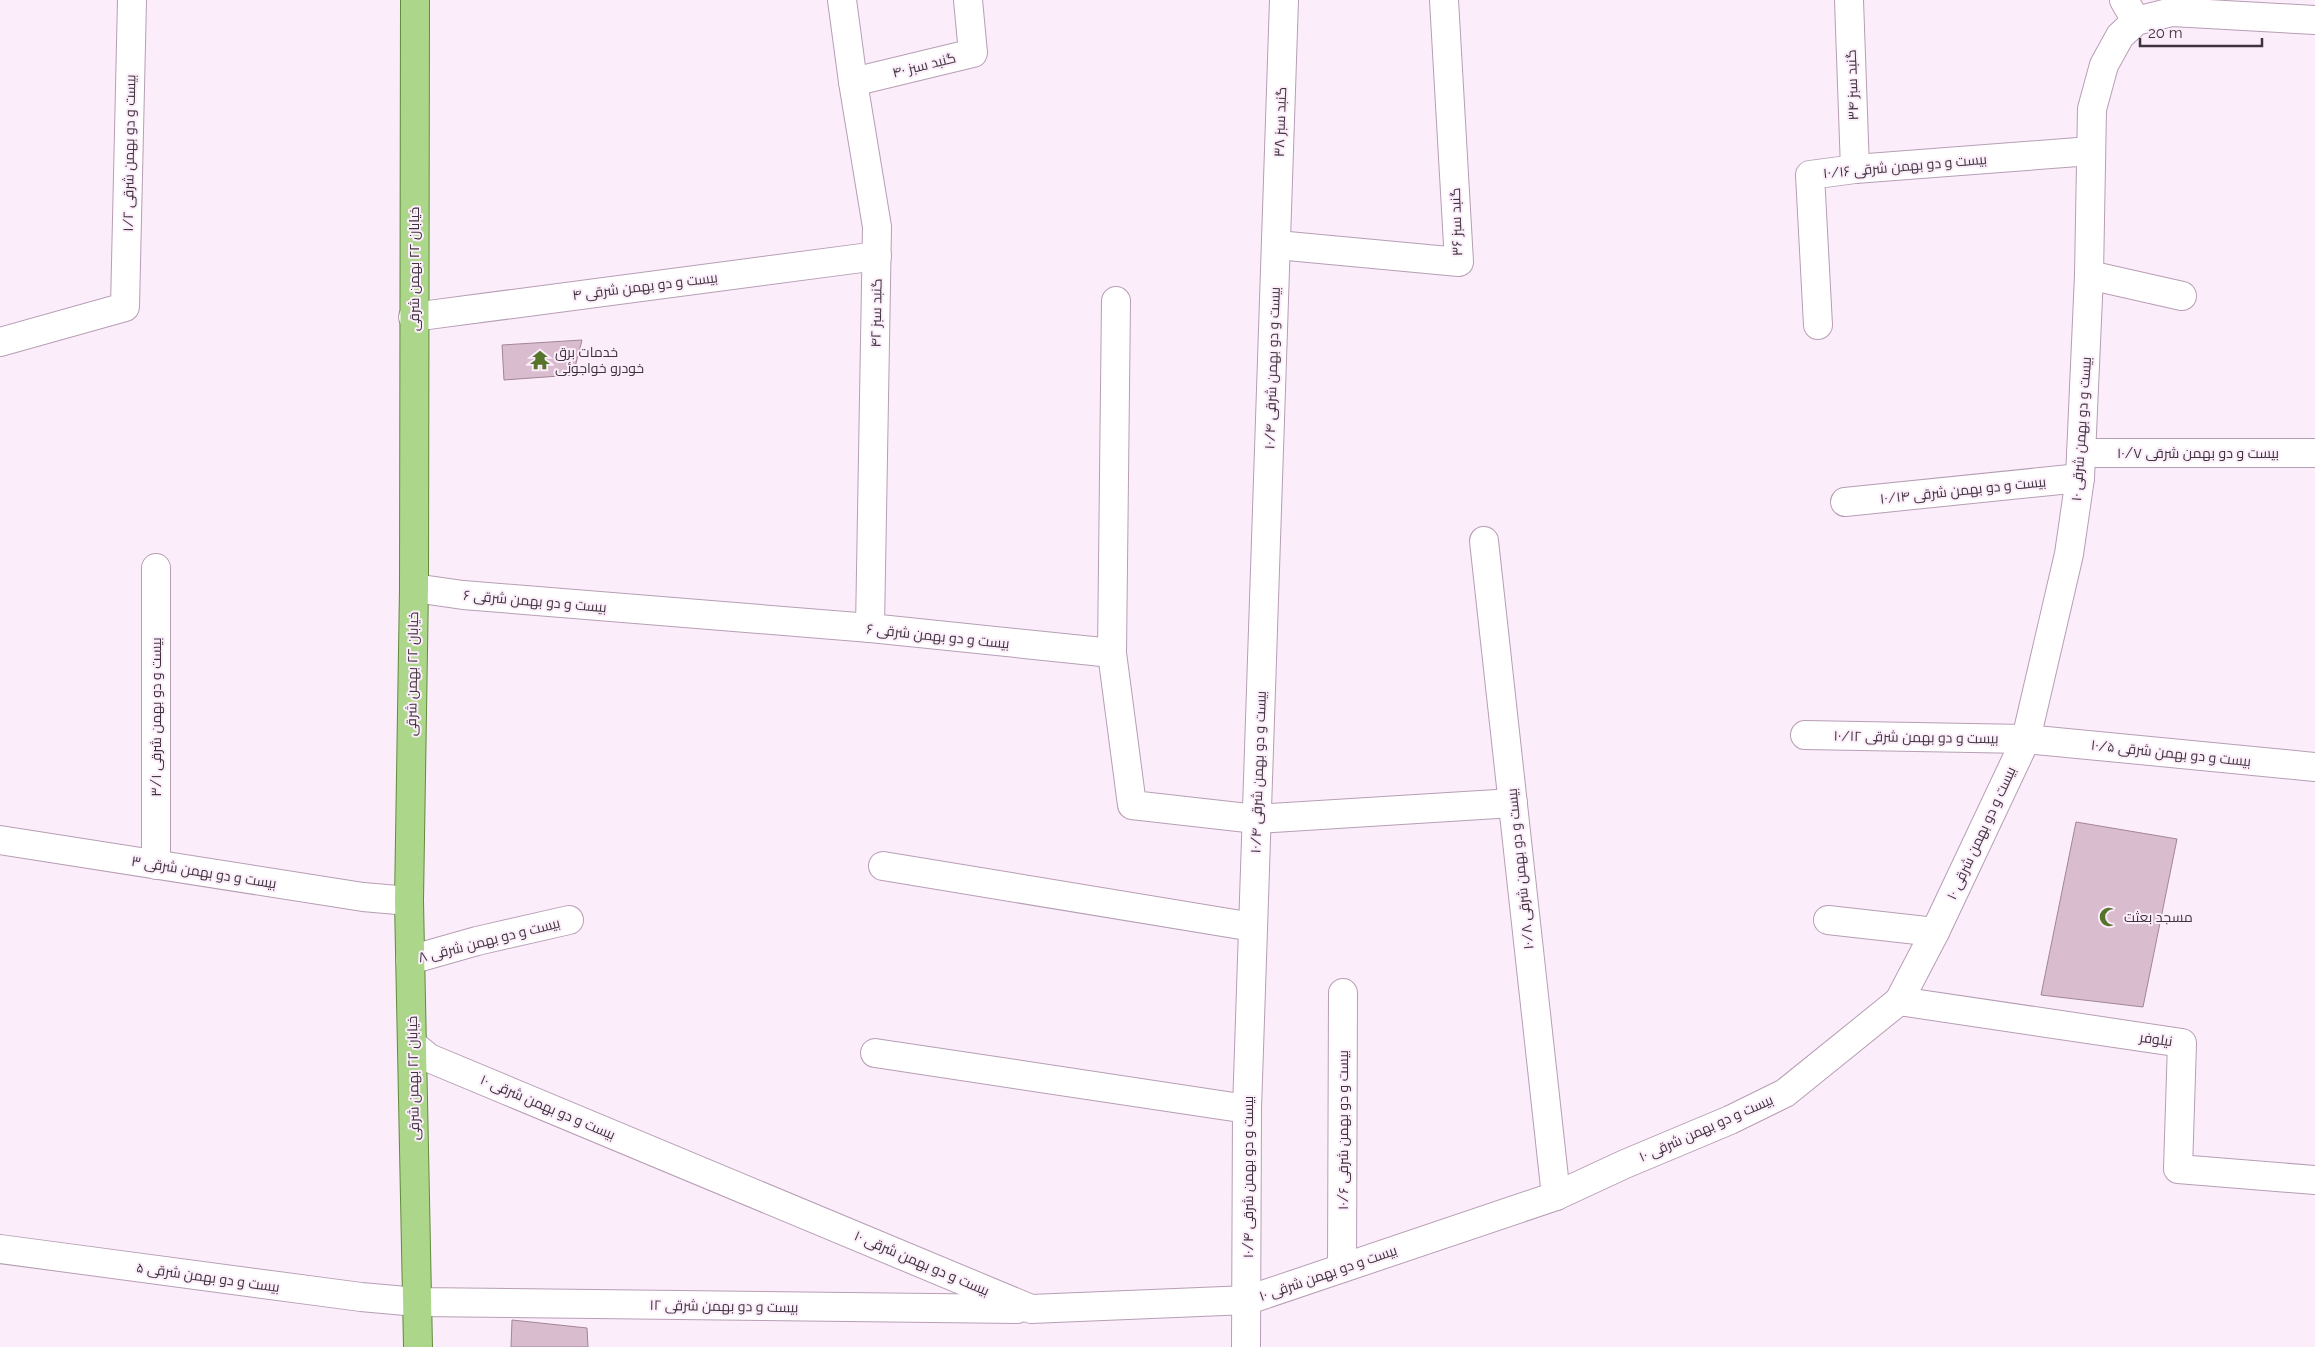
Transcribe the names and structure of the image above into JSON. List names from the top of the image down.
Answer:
{
  "streets": {
    "main road": ["خیابان ۲۲ بهمن شرقی"],
    "street": [
      "گنبد سبز ۴۰",
      "گنبد سبز ۳۴",
      "گنبد سبز ۳۸",
      "بیست و دو بهمن شرقی ۱/۲",
      "بیست و دو بهمن شرقی ۱۰/۱۶",
      "گنبد سبز ۳۶",
      "بیست و دو بهمن شرقی ۴",
      "گنبد سبز ۴۲",
      "بیست و دو بهمن شرقی ۱۰/۴",
      "بیست و دو بهمن شرقی ۱۰",
      "بیست و دو بهمن شرقی ۱۰/۷",
      "بیست و دو بهمن شرقی ۱۰/۱۴",
      "بیست و دو بهمن شرقی ۶",
      "بیست و دو بهمن شرقی ۳/۱",
      "بیست و دو بهمن شرقی ۱۰/۱۲",
      "بیست و دو بهمن شرقی ۱۰/۵",
      "بیست و دو بهمن شرقی ۱۰/۸",
      "بیست و دو بهمن شرقی ۳",
      "بیست و دو بهمن شرقی ۸",
      "نیلوفر",
      "بیست و دو بهمن شرقی ۱۰/۶",
      "بیست و دو بهمن شرقی ۵",
      "بیست و دو بهمن شرقی ۱۲"
    ]
  },
  "crossings": [
    ["گنبد سبز ۴۰", "گنبد سبز ۴۲"],
    ["گنبد سبز ۳۴", "بیست و دو بهمن شرقی ۱۰/۱۶"],
    ["گنبد سبز ۳۸", "گنبد سبز ۳۶"],
    ["گنبد سبز ۳۸", "بیست و دو بهمن شرقی ۱۰/۴"],
    ["بیست و دو بهمن شرقی ۱۰/۱۶", "بیست و دو بهمن شرقی ۱۰"],
    ["گنبد سبز ۳۶", "بیست و دو بهمن شرقی ۱۰/۴"],
    ["خیابان ۲۲ بهمن شرقی", "بیست و دو بهمن شرقی ۴"],
    ["خیابان ۲۲ بهمن شرقی", "بیست و دو بهمن شرقی ۱۰"],
    ["خیابان ۲۲ بهمن شرقی", "بیست و دو بهمن شرقی ۶"],
    ["خیابان ۲۲ بهمن شرقی", "بیست و دو بهمن شرقی ۳"],
    ["خیابان ۲۲ بهمن شرقی", "بیست و دو بهمن شرقی ۸"],
    ["خیابان ۲۲ بهمن شرقی", "بیست و دو بهمن شرقی ۵"],
    ["خیابان ۲۲ بهمن شرقی", "بیست و دو بهمن شرقی ۱۲"],
    ["بیست و دو بهمن شرقی ۴", "گنبد سبز ۴۲"],
    ["گنبد سبز ۴۲", "بیست و دو بهمن شرقی ۶"],
    ["بیست و دو بهمن شرقی ۱۰/۴", "بیست و دو بهمن شرقی ۱۰"],
    ["بیست و دو بهمن شرقی ۱۰", "بیست و دو بهمن شرقی ۱۰/۷"],
    ["بیست و دو بهمن شرقی ۱۰", "بیست و دو بهمن شرقی ۱۰/۱۴"],
    ["بیست و دو بهمن شرقی ۱۰", "بیست و دو بهمن شرقی ۱۰/۱۲"],
    ["بیست و دو بهمن شرقی ۱۰", "بیست و دو بهمن شرقی ۱۰/۵"],
    ["بیست و دو بهمن شرقی ۱۰", "بیست و دو بهمن شرقی ۱۰/۸"],
    ["بیست و دو بهمن شرقی ۱۰", "نیلوفر"],
    ["بیست و دو بهمن شرقی ۱۰", "بیست و دو بهمن شرقی ۱۰/۶"],
    ["بیست و دو بهمن شرقی ۱۰", "بیست و دو بهمن شرقی ۱۲"],
    ["بیست و دو بهمن شرقی ۱۰/۷", "بیست و دو بهمن شرقی ۱۰/۱۴"],
    ["بیست و دو بهمن شرقی ۳/۱", "بیست و دو بهمن شرقی ۳"],
    ["بیست و دو بهمن شرقی ۱۰/۱۲", "بیست و دو بهمن شرقی ۱۰/۵"],
    ["بیست و دو بهمن شرقی ۵", "بیست و دو بهمن شرقی ۱۲"]
  ],
  "places": {
    "temple": ["خدمات برق خودرو خواجوئی"],
    "mosque": ["مسجد بعثت"]
  },
  "scale_bar": "20 m"
}
